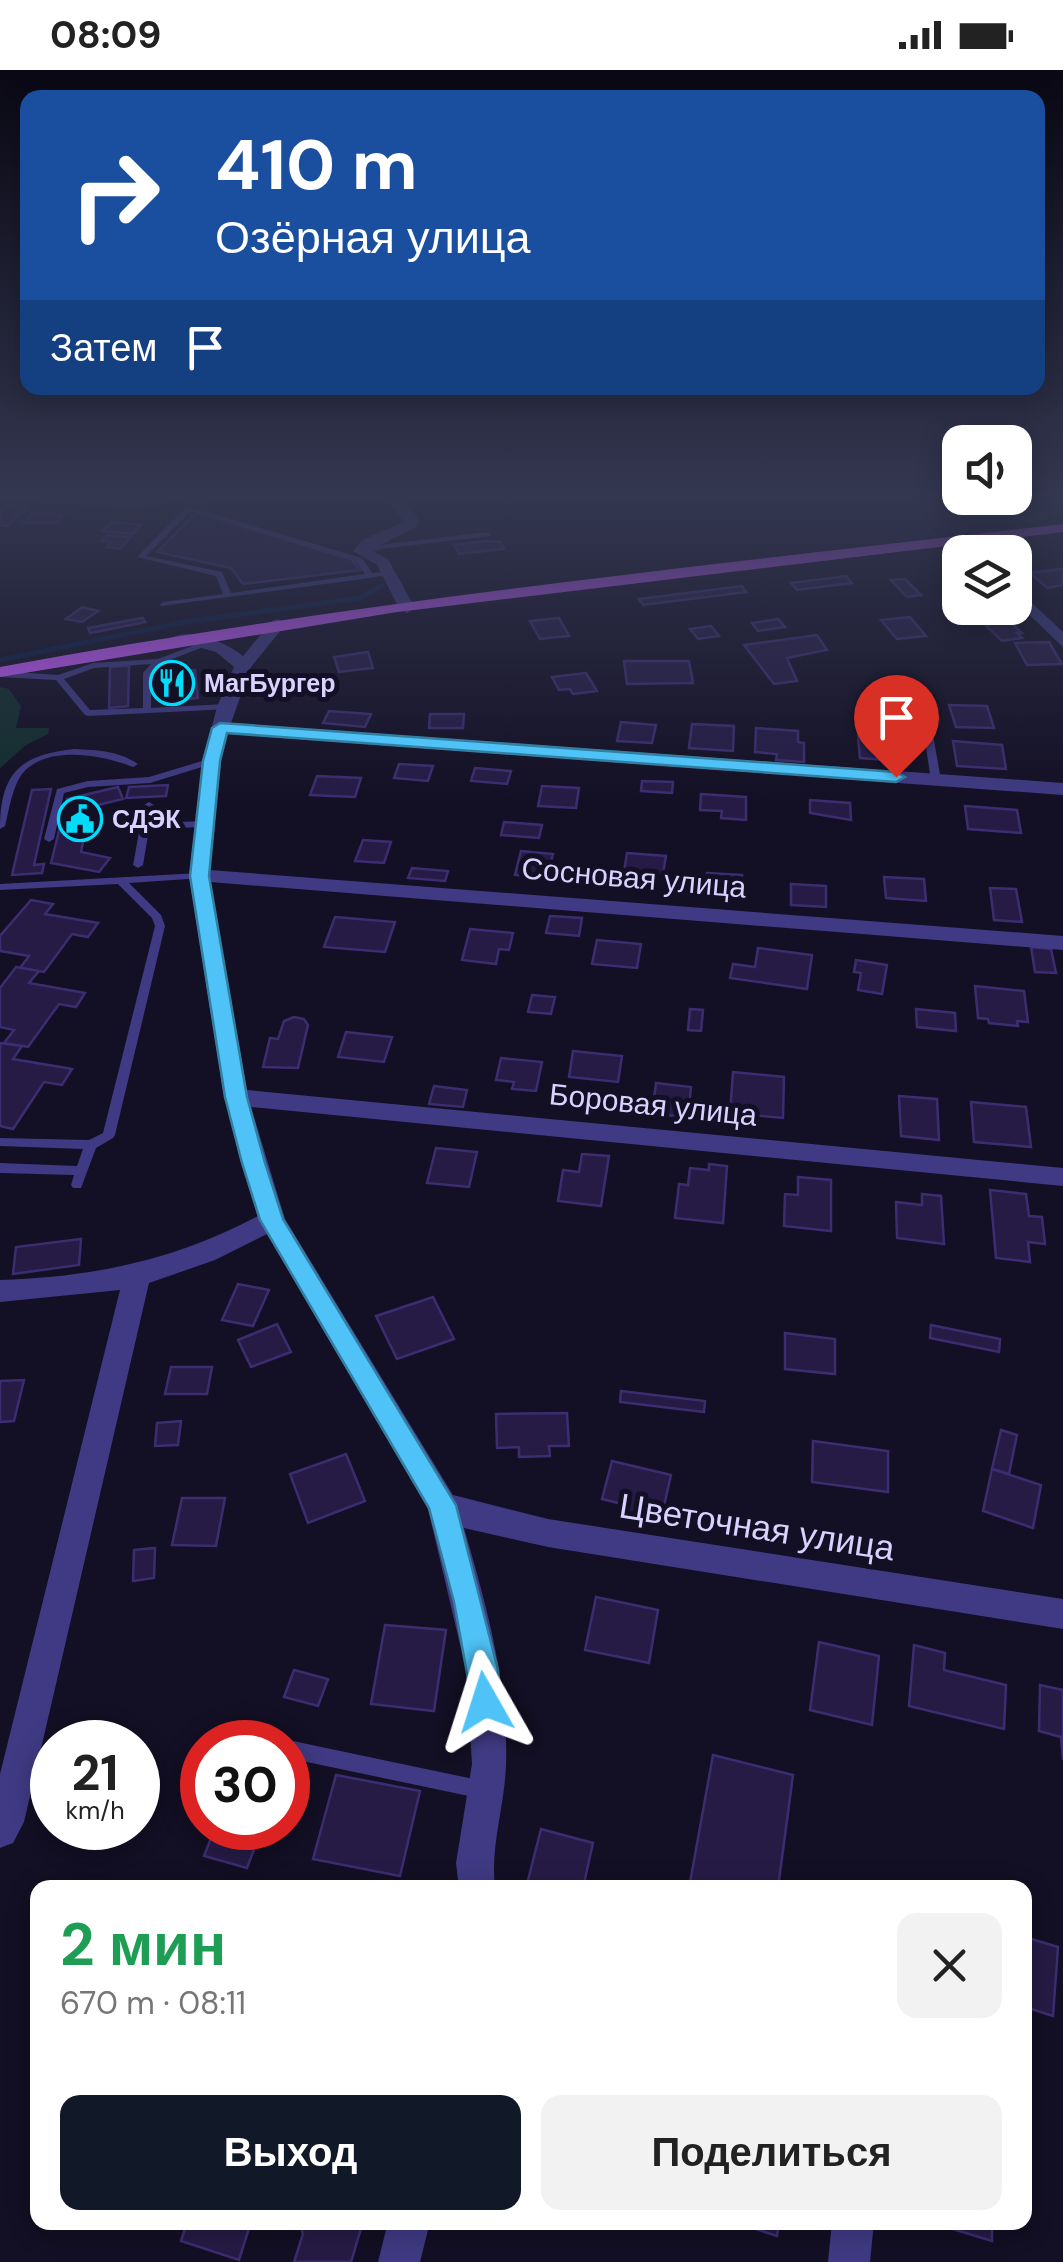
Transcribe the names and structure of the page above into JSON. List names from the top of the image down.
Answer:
{
  "streets": {
    "street": ["Сосновая улица", "Боровая улица", "Цветочная улица"]
  },
  "places": {
    "restaurant": ["МагБургер"],
    "public building": ["СДЭК"]
  },
  "page": {
    "status": "08:09",
    "turn": ["410 m", "Озёрная улица"],
    "then": "Затем",
    "speed": "21 km/h",
    "limit": "30",
    "heading": ["2 мин", "670 m · 08:11"],
    "buttons": ["Выход", "Поделиться"]
  }
}
